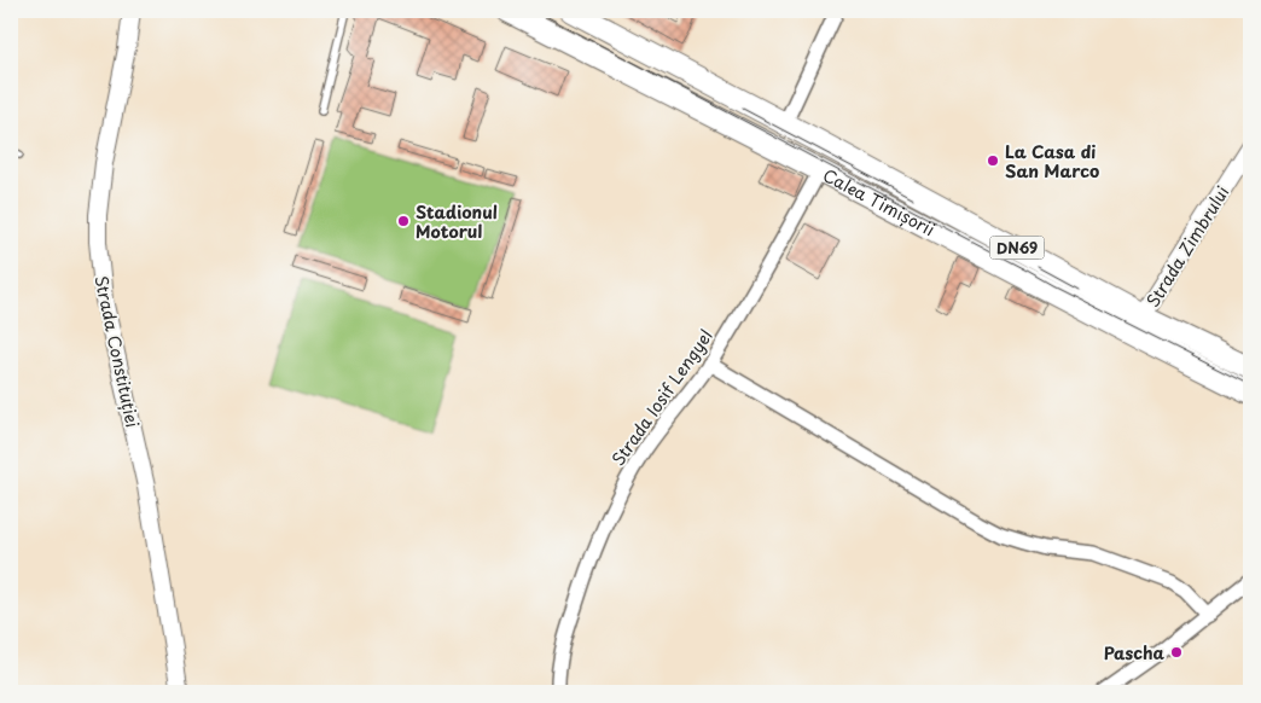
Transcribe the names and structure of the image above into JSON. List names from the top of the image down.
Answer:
{
  "streets": {
    "main road": ["Calea Timișorii", "DN69"],
    "street": ["Strada Zimbrului", "Strada Constituției", "Strada Iosif Lengyel"]
  },
  "crossings": [
    ["Calea Timișorii", "Strada Zimbrului"],
    ["Calea Timișorii", "Strada Iosif Lengyel"]
  ],
  "places": ["La Casa di San Marco", "Stadionul Motorul", "Pascha"]
}
